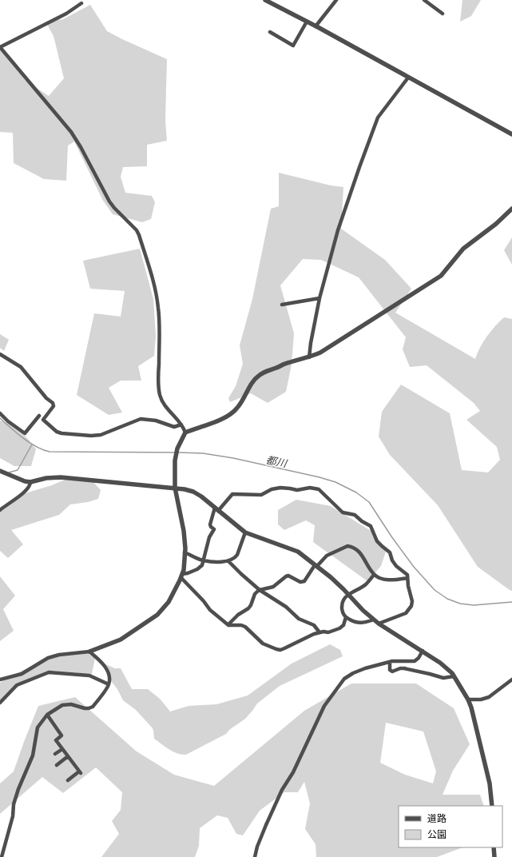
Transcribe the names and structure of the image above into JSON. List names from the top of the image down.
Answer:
{
  "water": ["都川"],
  "legend": ["道路", "公園"]
}
